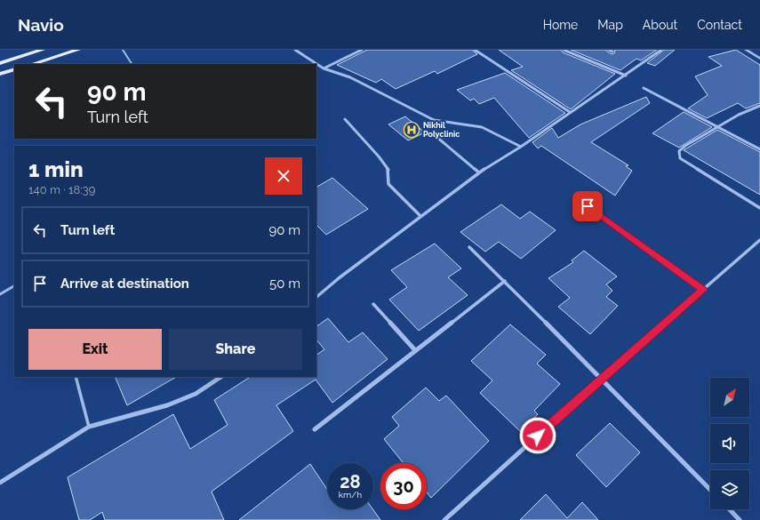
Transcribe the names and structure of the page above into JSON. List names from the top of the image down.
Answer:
{
  "places": {
    "hospital": ["Nikhil Polyclinic"]
  },
  "north": "top right",
  "page": {
    "header": "Navio",
    "nav": [
      "Home",
      "Map",
      "About",
      "Contact"
    ],
    "turn": ["90 m", "Turn left"],
    "heading": ["1 min", "140 m · 18:39"],
    "list": [
      {
        "name": "Turn left",
        "value": "90 m"
      },
      {
        "name": "Arrive at destination",
        "value": "50 m"
      }
    ],
    "buttons": ["Exit", "Share"],
    "speed": "28 km/h",
    "limit": "30"
  }
}
